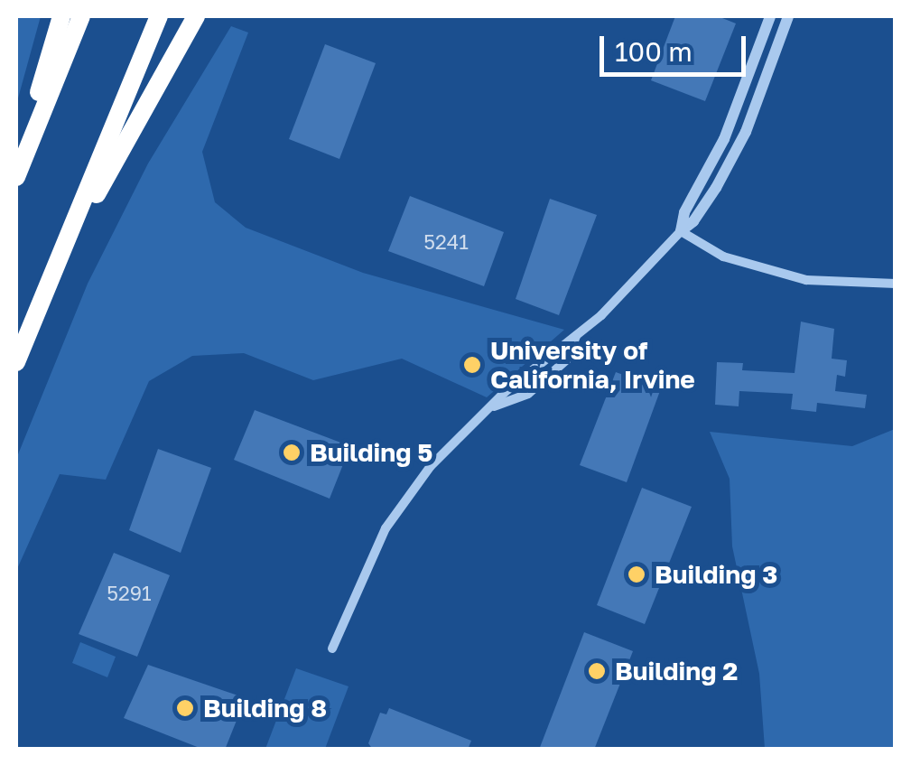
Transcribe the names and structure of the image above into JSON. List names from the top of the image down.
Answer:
{
  "places": [
    "University of California, Irvine",
    "Building 5",
    "Building 3",
    "Building 2",
    "Building 8"
  ],
  "house_numbers": ["5241", "5291"],
  "scale_bar": "100 m"
}
